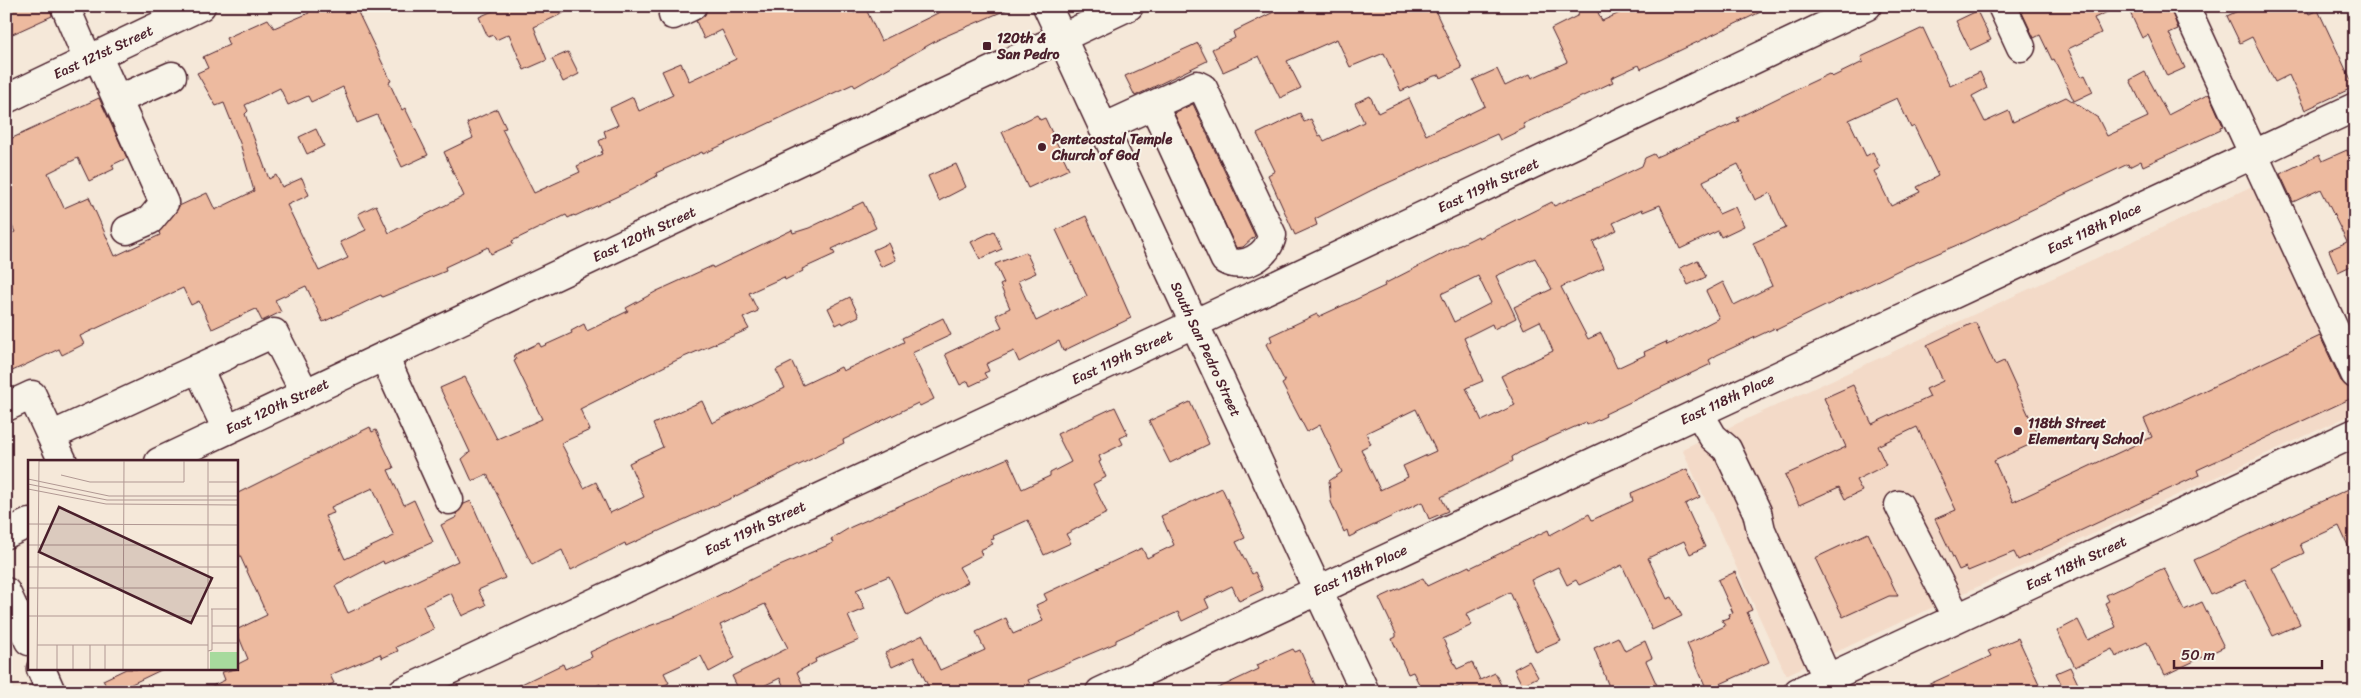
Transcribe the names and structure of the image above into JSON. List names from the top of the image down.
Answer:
{
  "streets": {
    "street": [
      "East 121st Street",
      "East 119th Street",
      "East 118th Place",
      "East 120th Street",
      "South San Pedro Street",
      "East 118th Street"
    ]
  },
  "crossings": [
    ["East 119th Street", "South San Pedro Street"],
    ["East 118th Place", "South San Pedro Street"],
    ["East 120th Street", "South San Pedro Street"]
  ],
  "places": {
    "transit": ["120th & San Pedro"],
    "other": ["Pentecostal Temple Church of God", "118th Street Elementary School"]
  },
  "scale_bar": "50 m"
}
